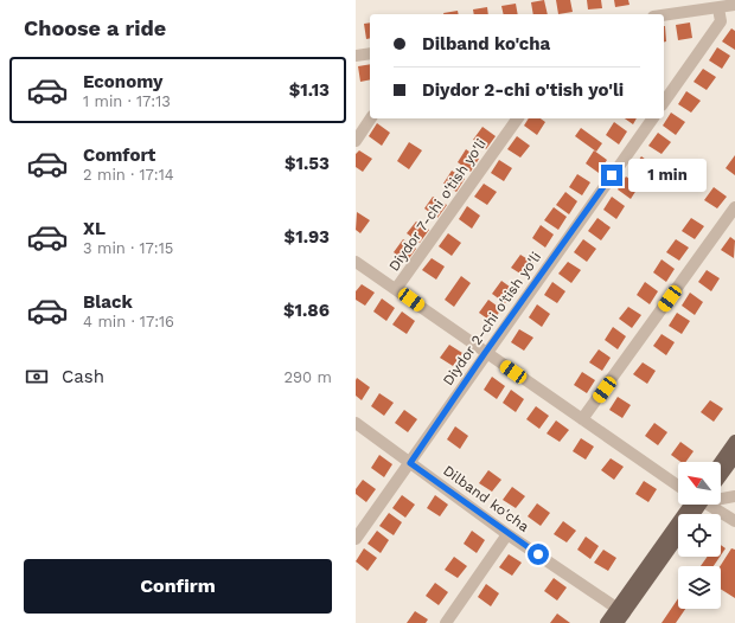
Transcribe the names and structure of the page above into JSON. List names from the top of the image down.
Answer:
{
  "streets": {
    "street": ["Diydor 7-chi o'tish yo'li", "Diydor 2-chi o'tish yo'li", "Dilband ko'cha"]
  },
  "crossings": [
    ["Diydor 2-chi o'tish yo'li", "Dilband ko'cha"]
  ],
  "north": "top left",
  "page": {
    "heading": "Choose a ride",
    "banner": ["Dilband ko'cha", "Diydor 2-chi o'tish yo'li"],
    "list": [
      {
        "name": "Economy",
        "note": "1 min · 17:13",
        "value": "$1.13"
      },
      {
        "name": "Comfort",
        "note": "2 min · 17:14",
        "value": "$1.53"
      },
      {
        "name": "XL",
        "note": "3 min · 17:15",
        "value": "$1.93"
      },
      {
        "name": "Black",
        "note": "4 min · 17:16",
        "value": "$1.86"
      }
    ],
    "bubble": "1 min",
    "pay": ["Cash", "290 m"],
    "buttons": "Confirm"
  }
}
